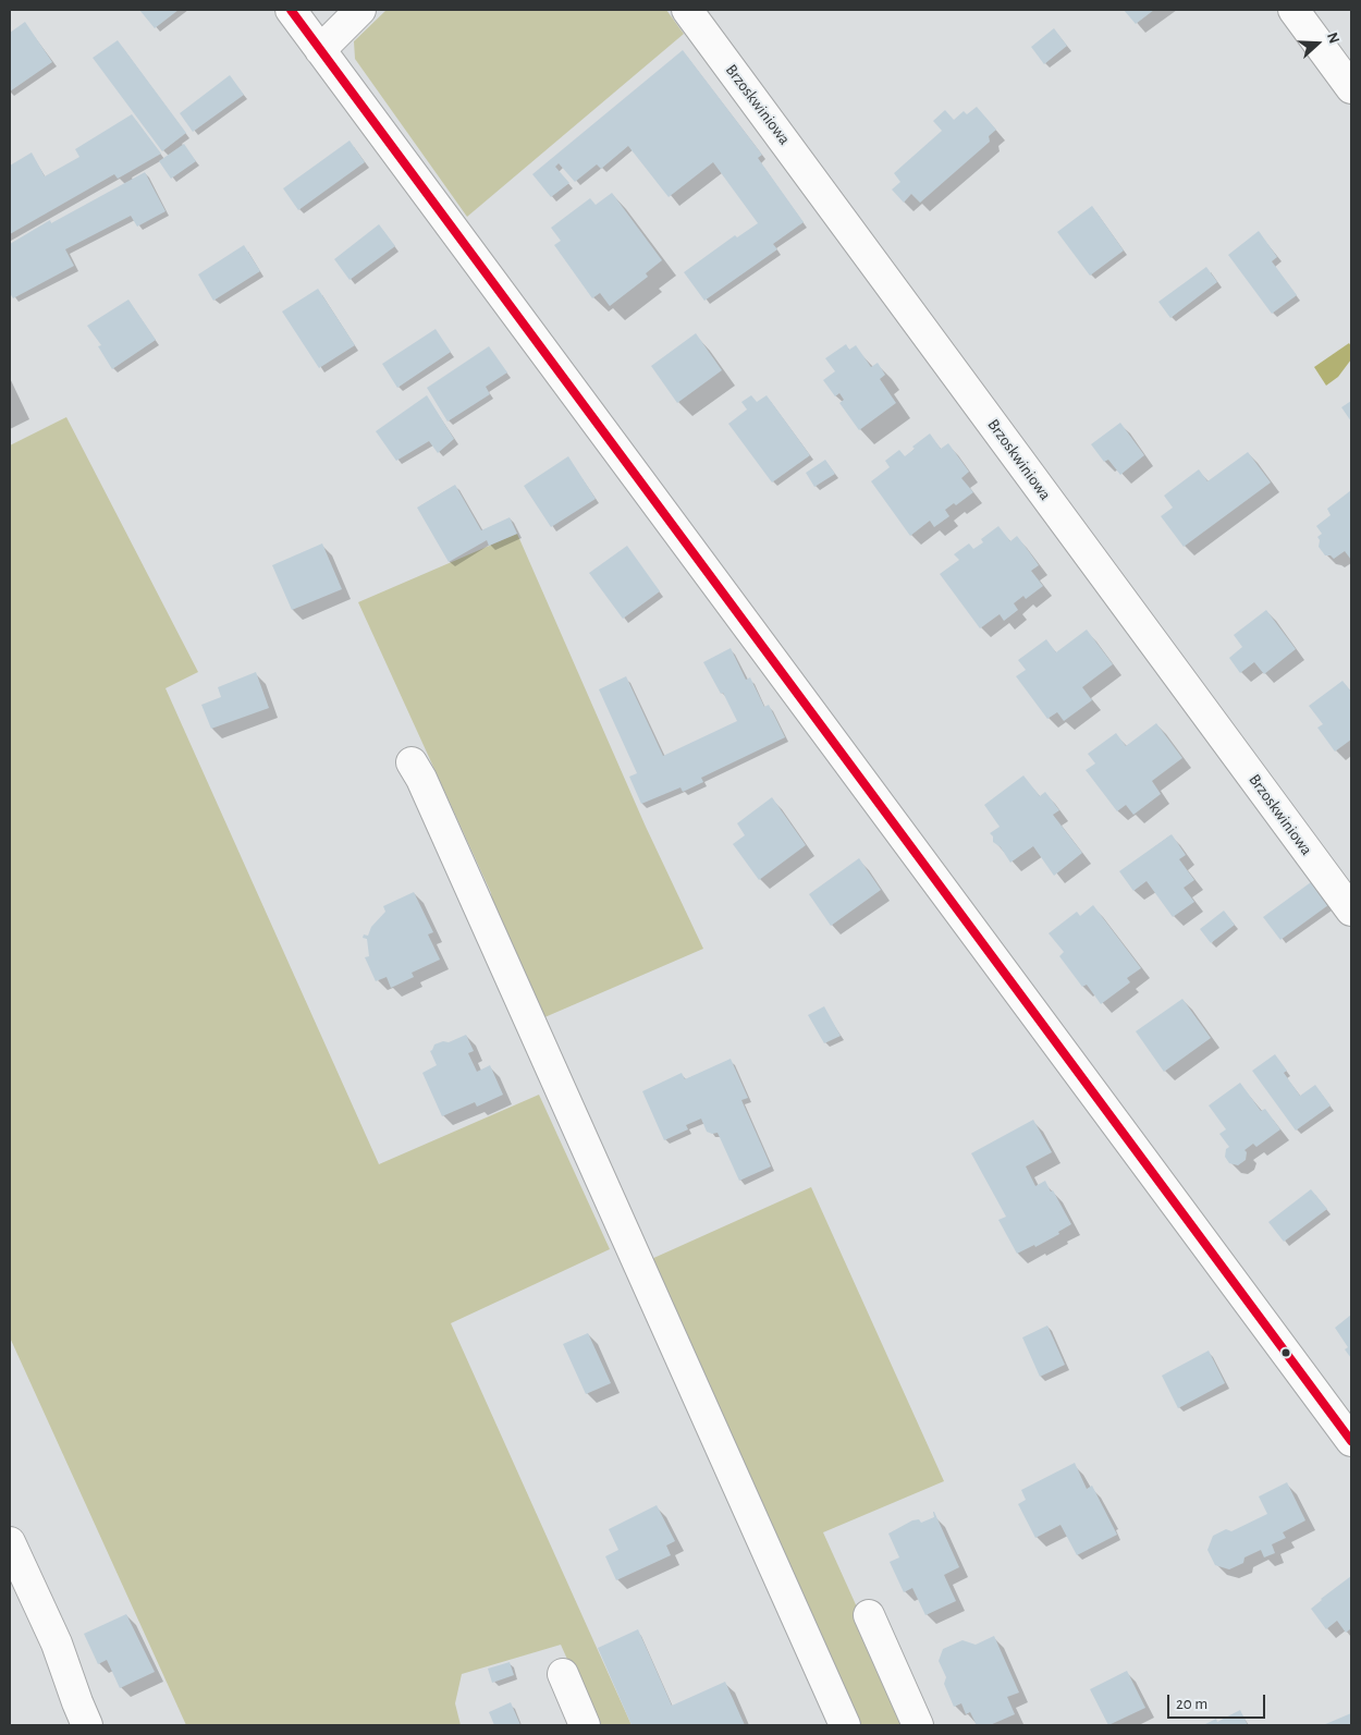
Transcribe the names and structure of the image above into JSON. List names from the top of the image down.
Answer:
{
  "streets": {
    "street": ["Brzoskwiniowa"]
  },
  "scale_bar": "20 m",
  "north": "right"
}
